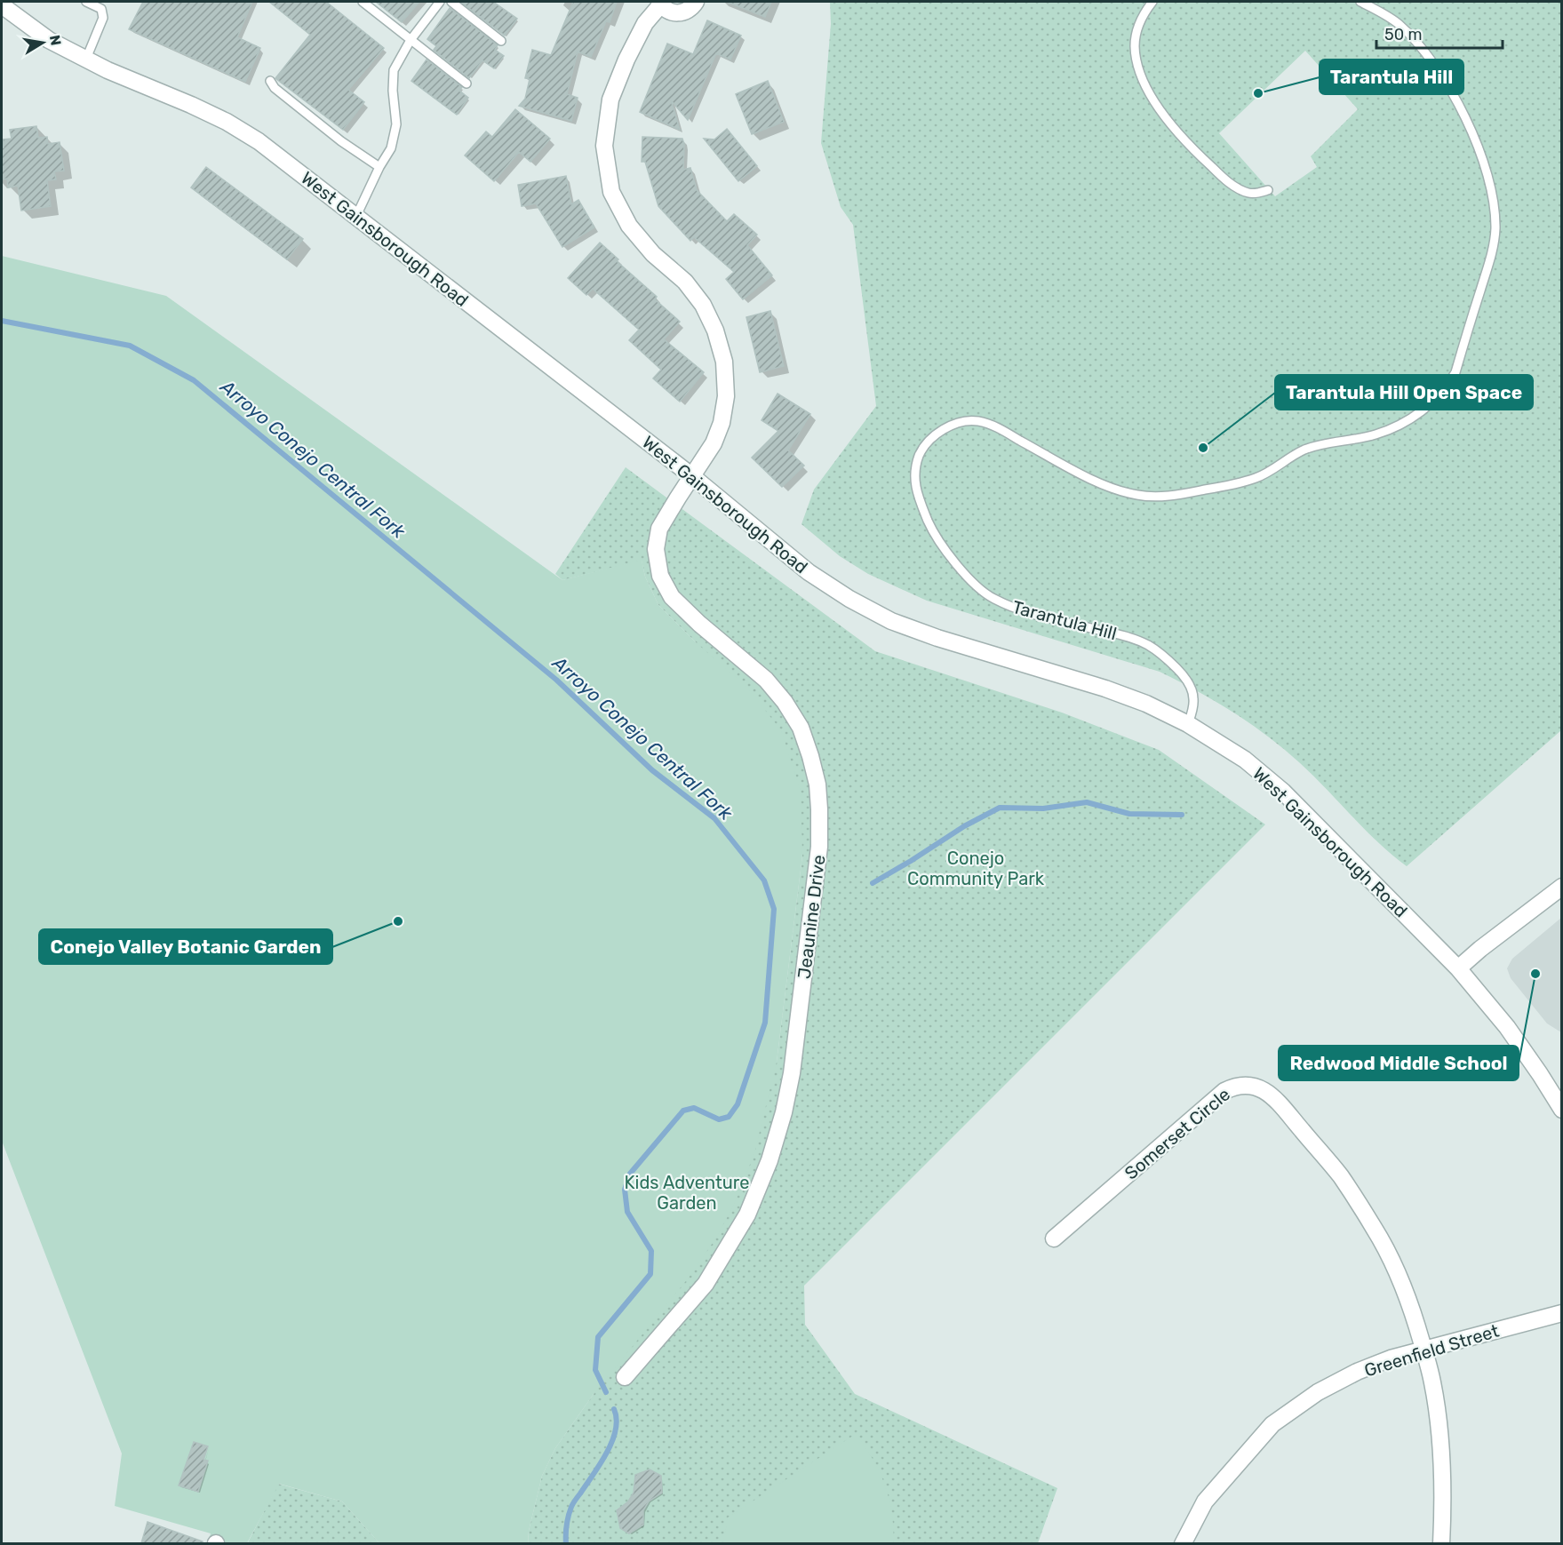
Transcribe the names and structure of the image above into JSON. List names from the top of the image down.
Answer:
{
  "streets": {
    "street": [
      "West Gainsborough Road",
      "Jeaunine Drive",
      "Somerset Circle",
      "Greenfield Street"
    ],
    "lane": ["Tarantula Hill"]
  },
  "crossings": [
    ["West Gainsborough Road", "Tarantula Hill"],
    ["West Gainsborough Road", "Jeaunine Drive"],
    ["Somerset Circle", "Greenfield Street"]
  ],
  "water": ["Arroyo Conejo Central Fork"],
  "parks": ["Conejo Community Park", "Kids Adventure Garden"],
  "places": [
    "Tarantula Hill",
    "Tarantula Hill Open Space",
    "Conejo Valley Botanic Garden",
    "Redwood Middle School"
  ],
  "scale_bar": "50 m",
  "north": "right"
}
